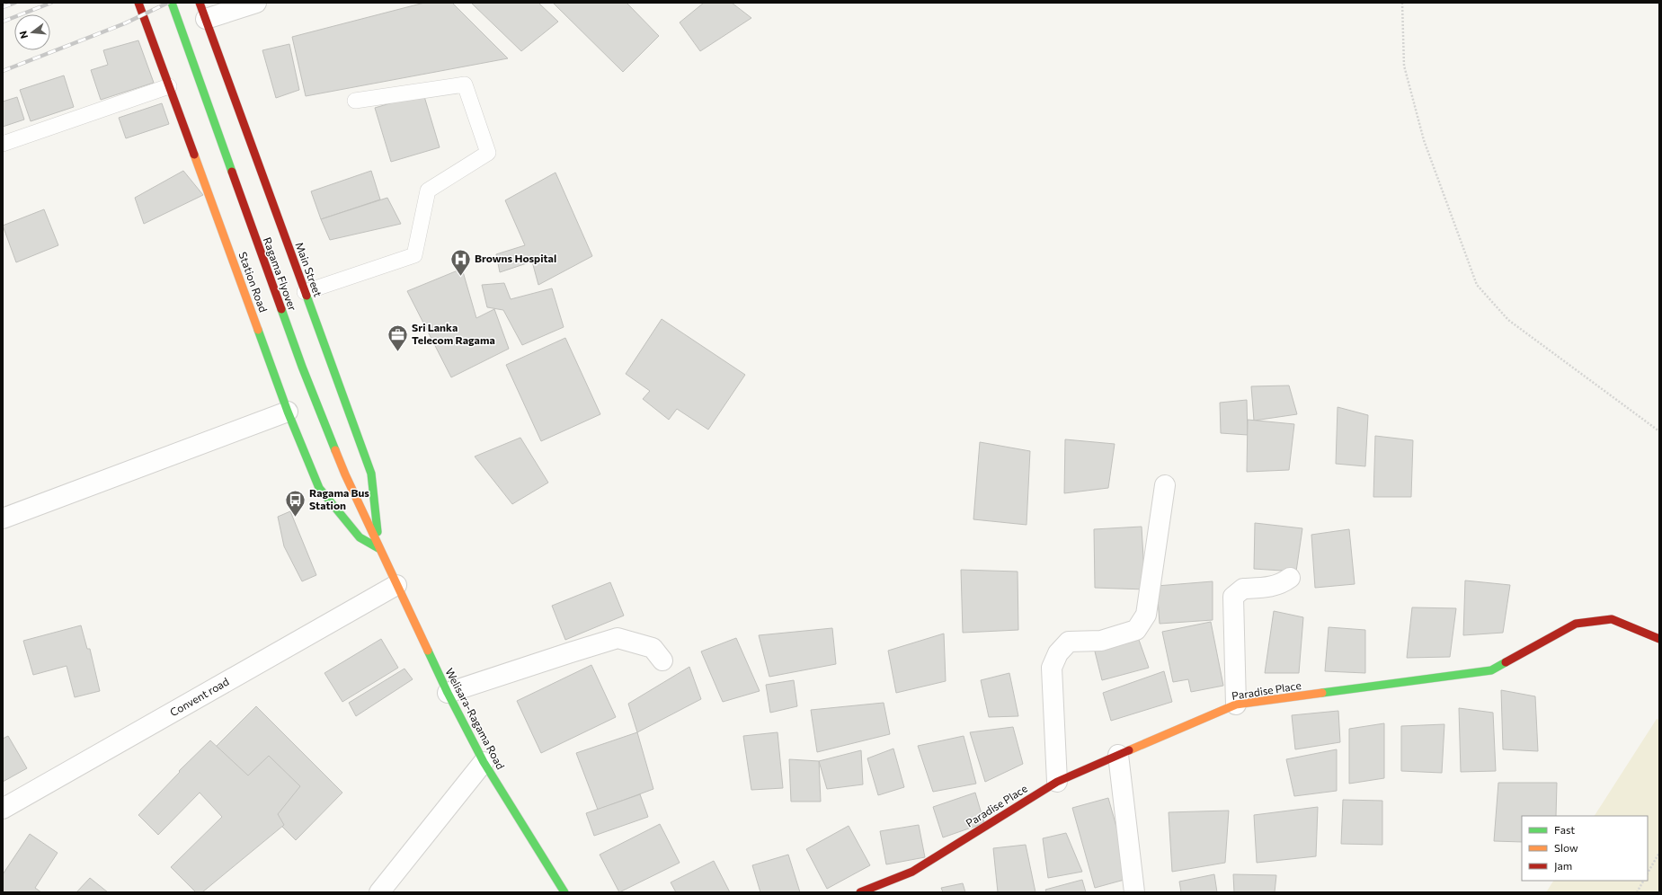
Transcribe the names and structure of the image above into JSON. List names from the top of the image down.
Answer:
{
  "streets": {
    "main road": [
      "Main Street",
      "Ragama Flyover",
      "Station Road",
      "Paradise Place",
      "Welisara-Ragama Road"
    ],
    "street": ["Convent road"]
  },
  "crossings": [
    ["Main Street", "Ragama Flyover"],
    ["Main Street", "Station Road"],
    ["Main Street", "Welisara-Ragama Road"],
    ["Ragama Flyover", "Station Road"],
    ["Ragama Flyover", "Welisara-Ragama Road"],
    ["Station Road", "Welisara-Ragama Road"],
    ["Convent road", "Welisara-Ragama Road"]
  ],
  "places": {
    "hospital": ["Browns Hospital"],
    "office": ["Sri Lanka Telecom Ragama"],
    "bus stop": ["Ragama Bus Station"]
  },
  "legend": ["Fast", "Slow", "Jam"],
  "north": "left"
}
